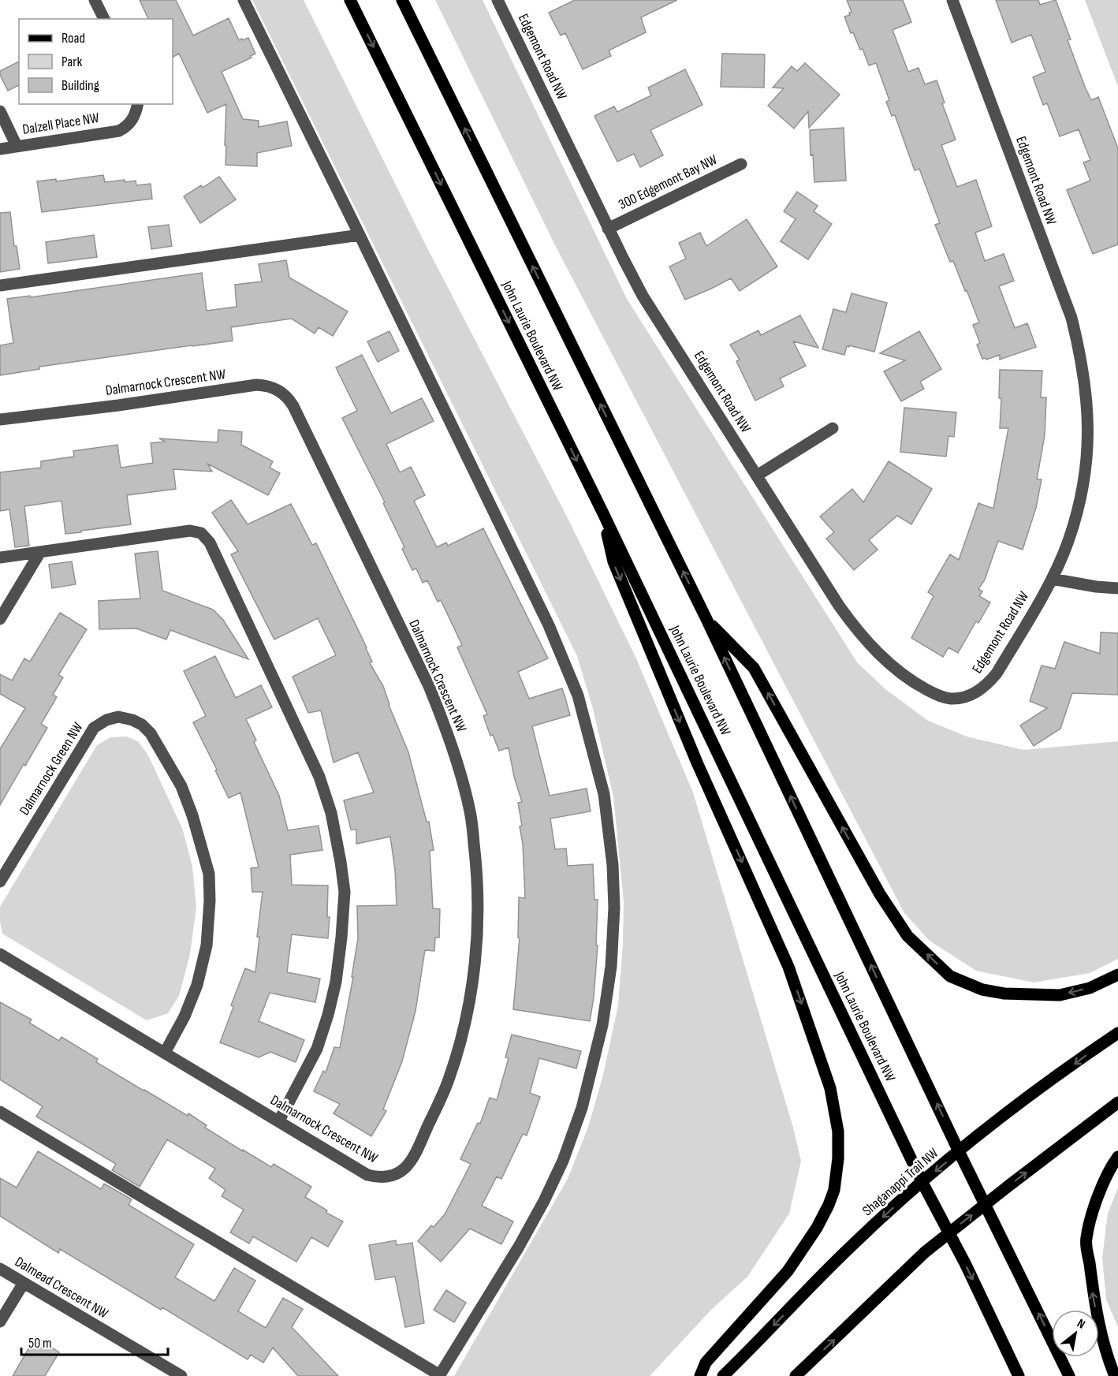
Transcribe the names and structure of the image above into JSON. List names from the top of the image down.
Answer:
{
  "streets": {
    "main road": ["John Laurie Boulevard NW", "Shaganappi Trail NW"],
    "street": [
      "Edgemont Road NW",
      "Dalzell Place NW",
      "300 Edgemont Bay NW",
      "Dalmarnock Crescent NW",
      "Dalmarnock Green NW",
      "Dalmead Crescent NW"
    ]
  },
  "crossings": [
    ["Edgemont Road NW", "300 Edgemont Bay NW"],
    ["John Laurie Boulevard NW", "Shaganappi Trail NW"],
    ["Dalmarnock Crescent NW", "Dalmarnock Green NW"]
  ],
  "legend": ["Road", "Park", "Building"],
  "scale_bar": "50 m",
  "north": "top right"
}
